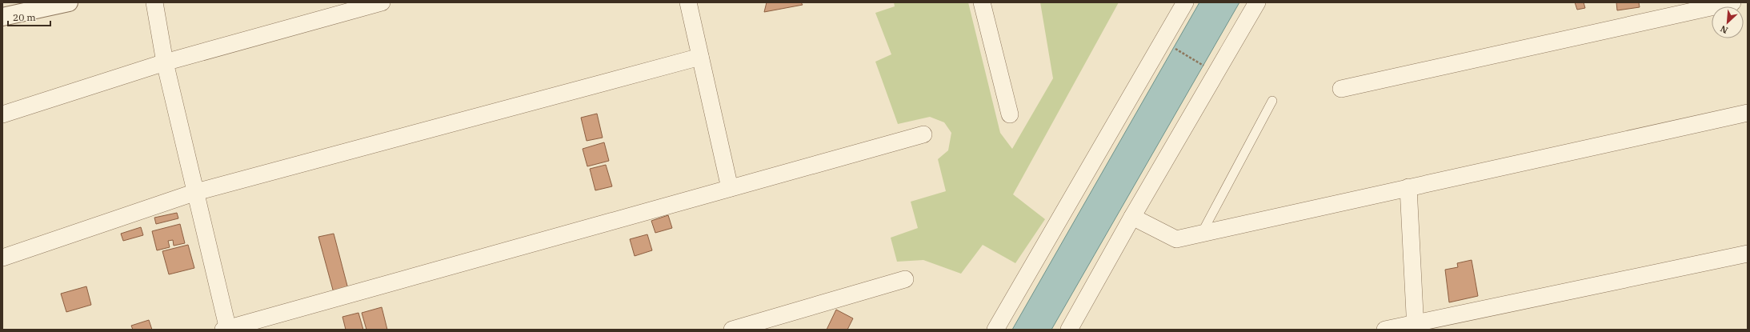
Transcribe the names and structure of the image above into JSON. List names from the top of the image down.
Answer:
{
  "scale_bar": "20 m",
  "north": "bottom left"
}
